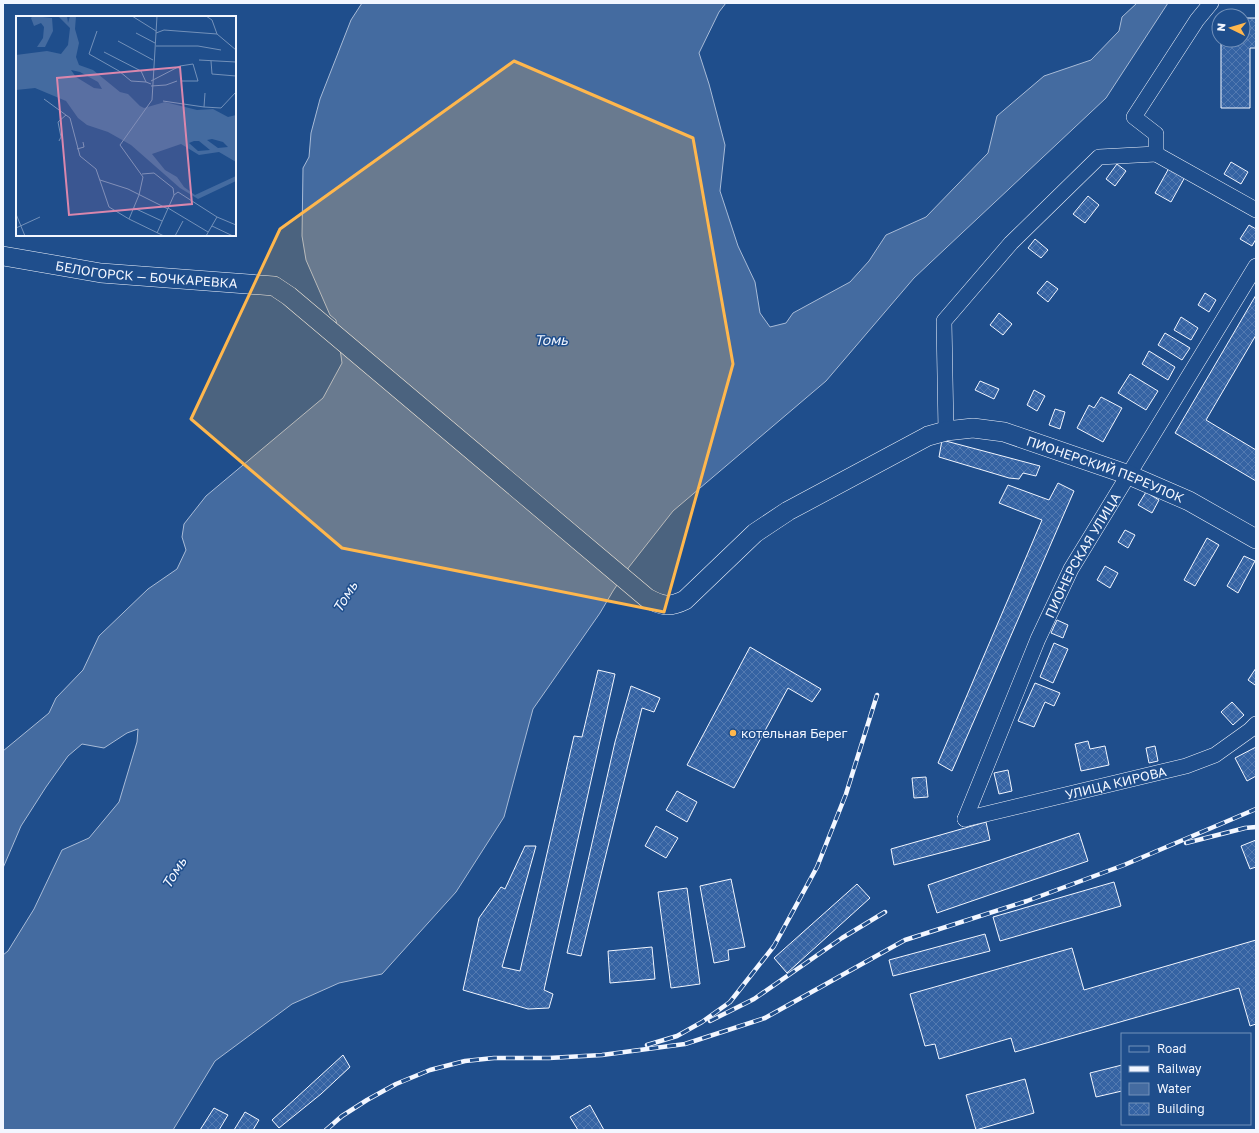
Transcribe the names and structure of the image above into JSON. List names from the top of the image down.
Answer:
{
  "streets": {
    "main road": ["БЕЛОГОРСК — БОЧКАРЕВКА", "ПИОНЕРСКИЙ ПЕРЕУЛОК"],
    "street": ["ПИОНЕРСКАЯ УЛИЦА", "УЛИЦА КИРОВА"]
  },
  "crossings": [
    ["БЕЛОГОРСК — БОЧКАРЕВКА", "ПИОНЕРСКИЙ ПЕРЕУЛОК"],
    ["ПИОНЕРСКИЙ ПЕРЕУЛОК", "ПИОНЕРСКАЯ УЛИЦА"],
    ["ПИОНЕРСКАЯ УЛИЦА", "УЛИЦА КИРОВА"]
  ],
  "water": ["Томь"],
  "places": ["котельная Берег"],
  "legend": [
    "Road",
    "Railway",
    "Water",
    "Building"
  ],
  "north": "left"
}
